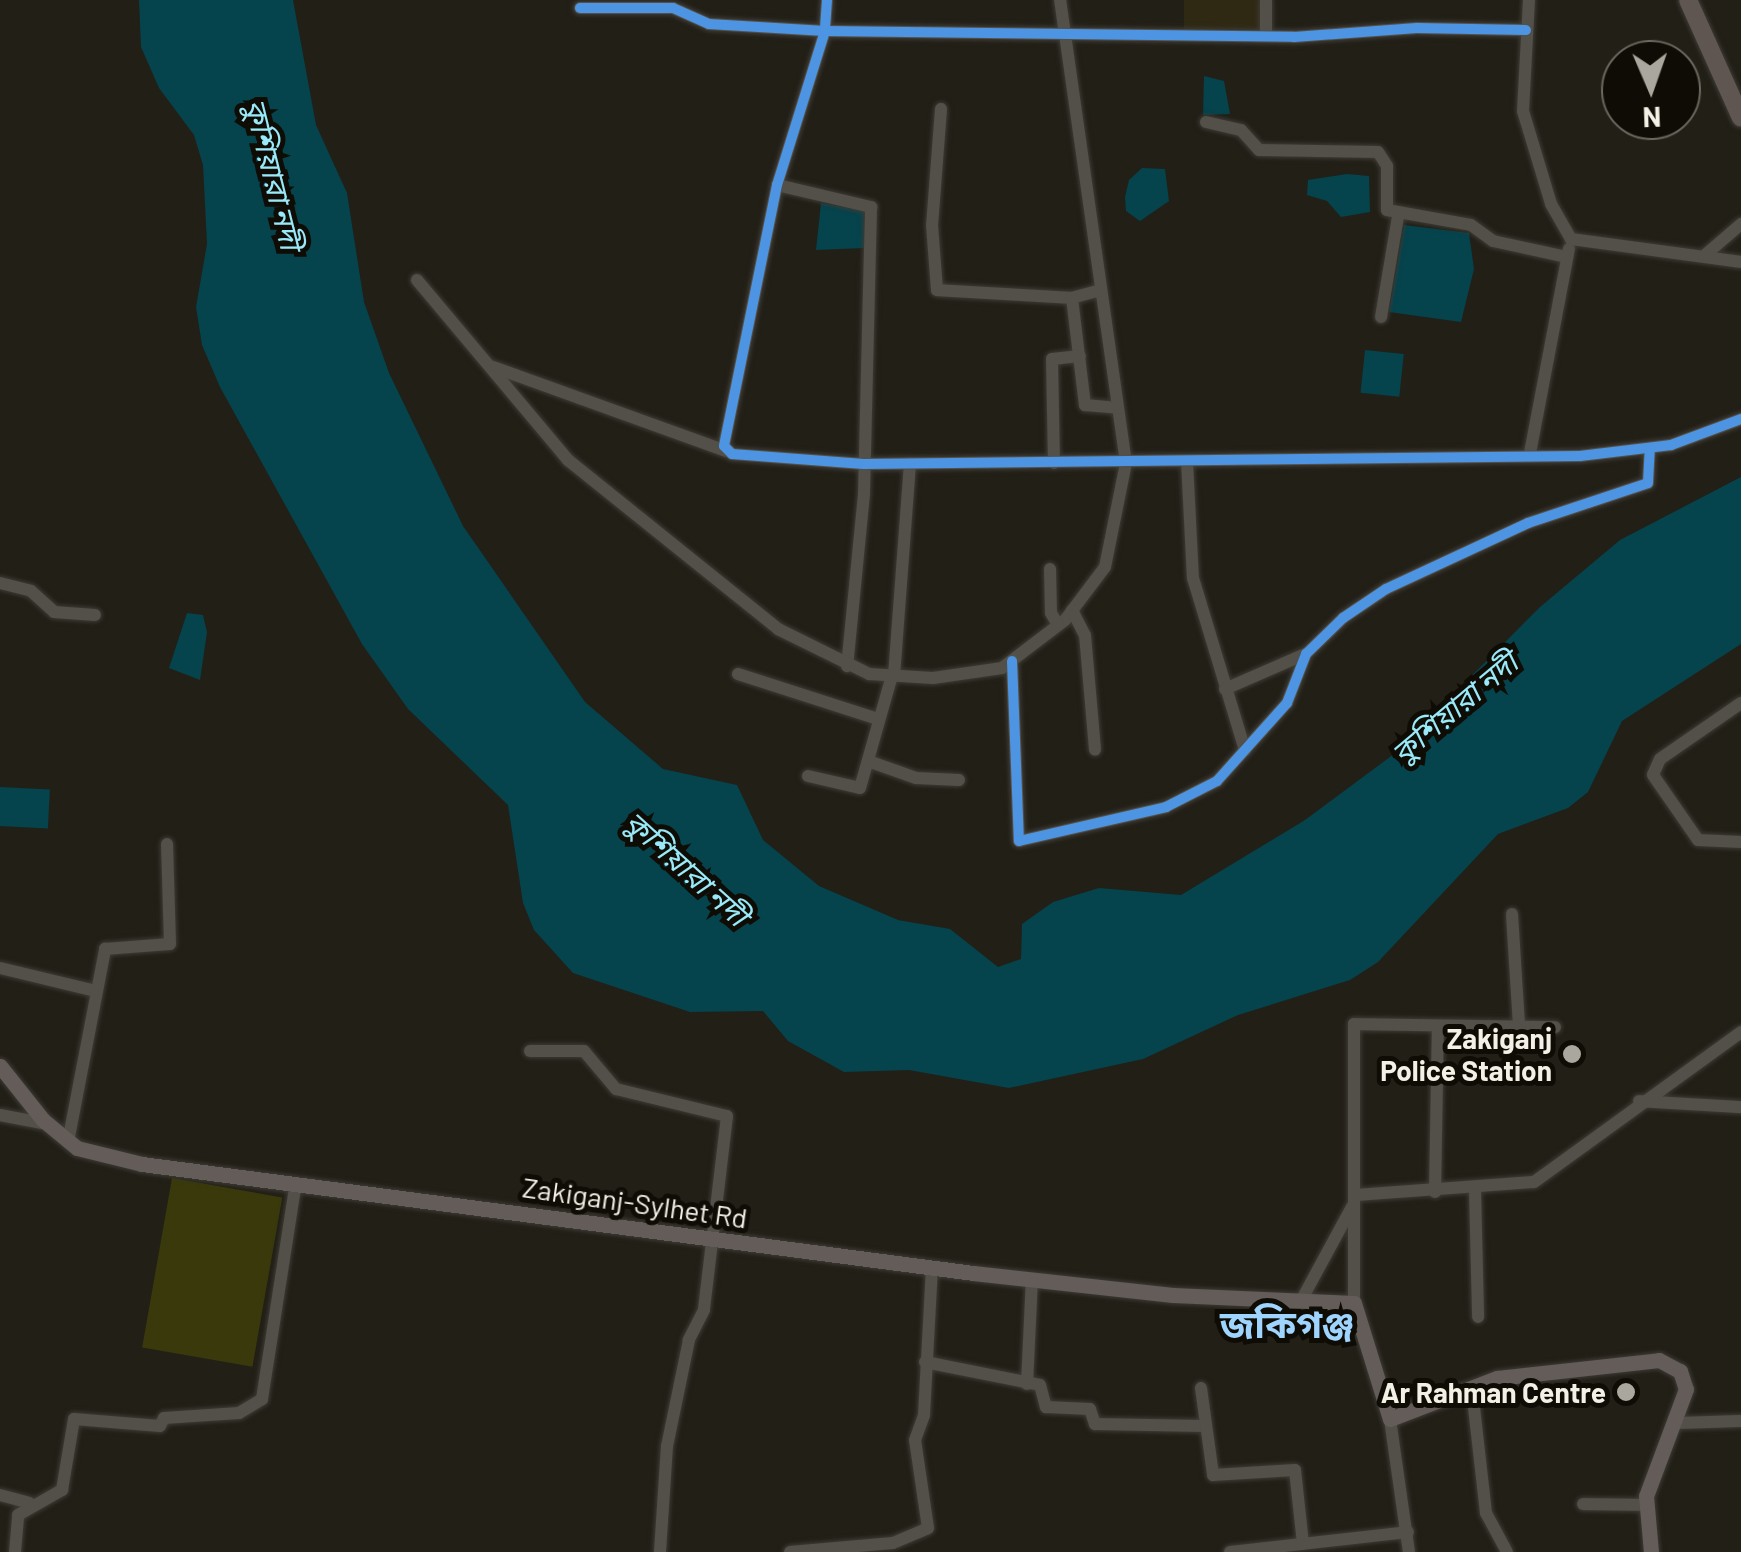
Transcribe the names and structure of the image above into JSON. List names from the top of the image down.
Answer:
{
  "streets": {
    "main road": ["Zakiganj-Sylhet Rd"]
  },
  "districts": ["জকিগঞ্জ"],
  "water": ["কুশিয়ারা নদী"],
  "places": ["Zakiganj Police Station", "Ar Rahman Centre"],
  "north": "bottom"
}
